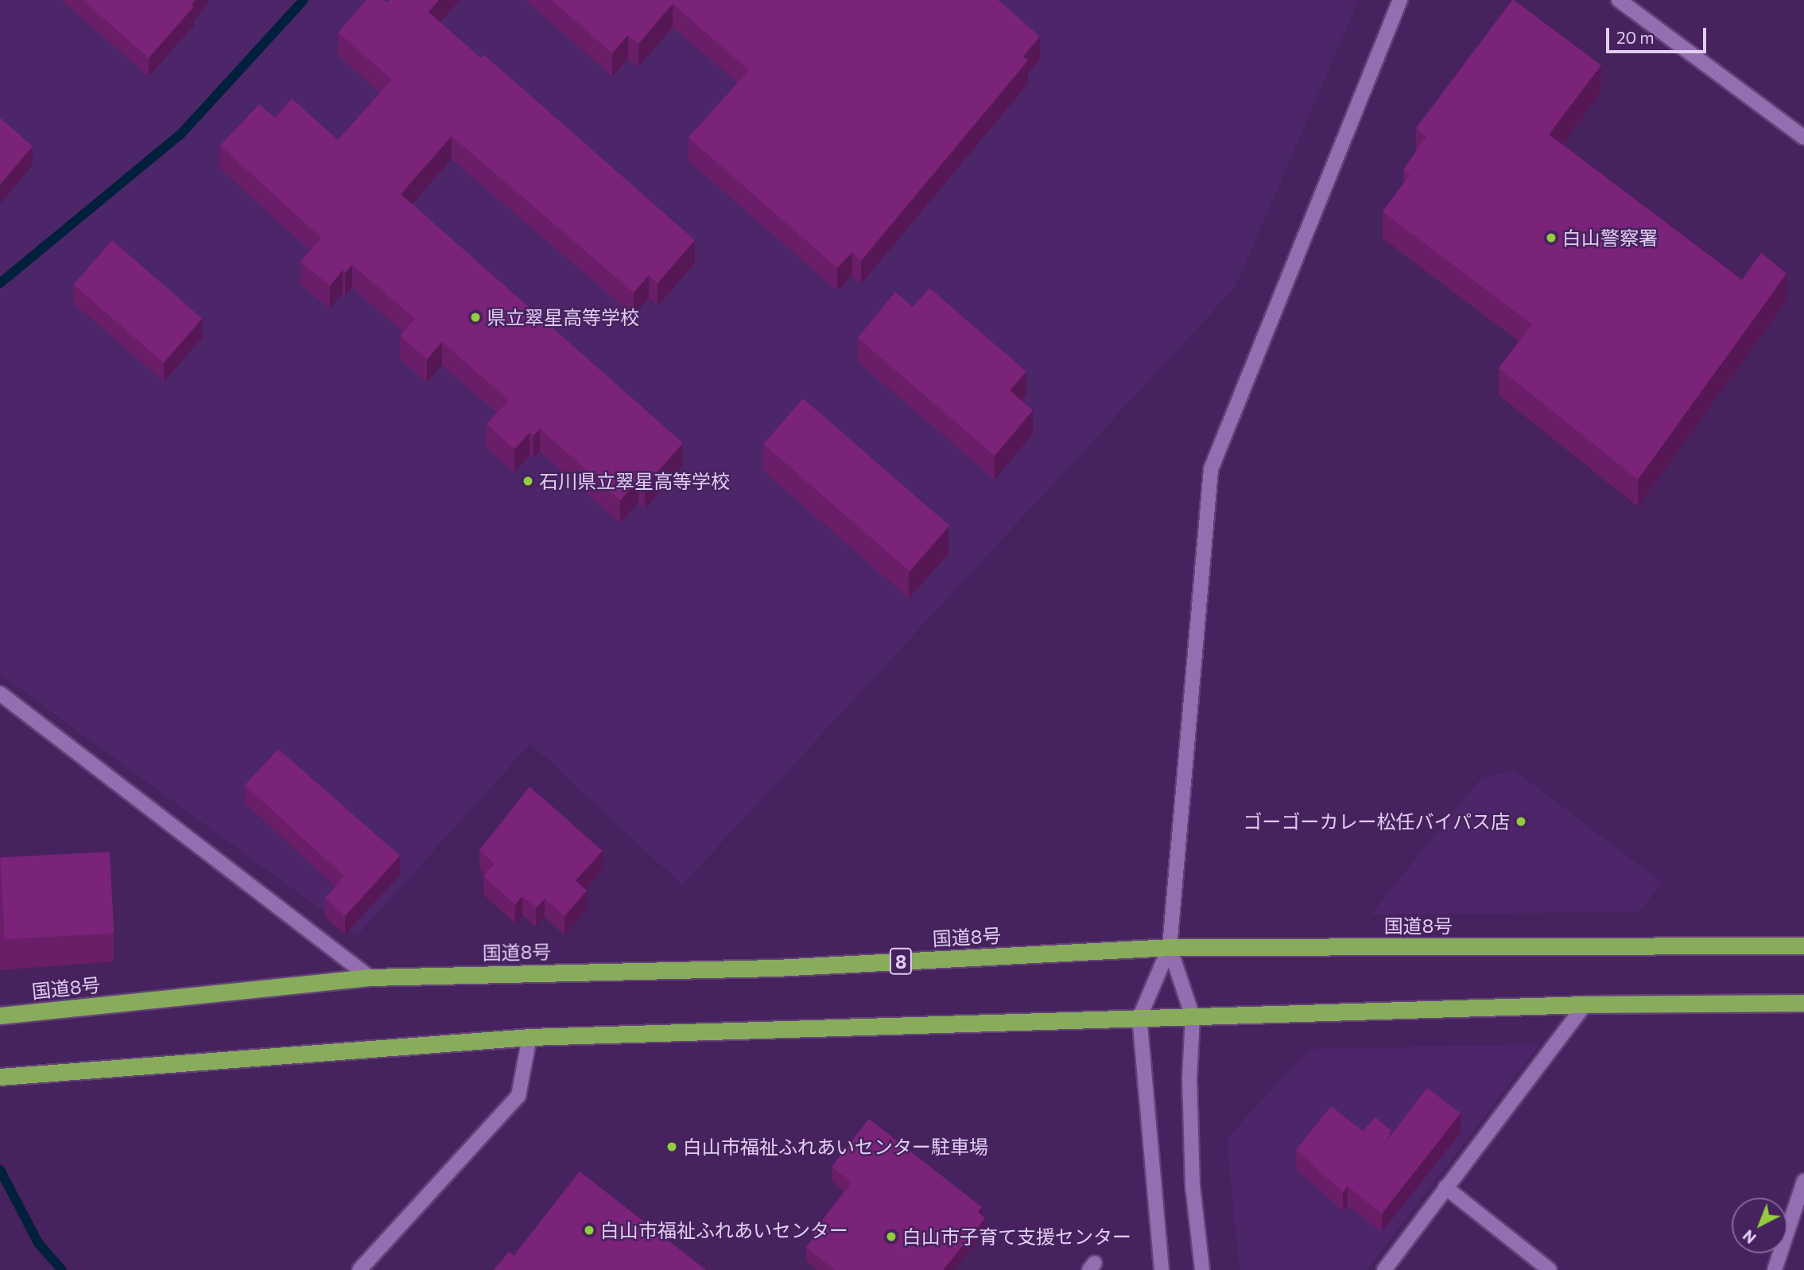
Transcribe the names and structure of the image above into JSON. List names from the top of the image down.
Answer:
{
  "streets": {
    "highway": ["国道8号", "8"]
  },
  "places": [
    "白山警察署",
    "県立翠星高等学校",
    "石川県立翠星高等学校",
    "ゴーゴーカレー松任バイパス店",
    "白山市福祉ふれあいセンター駐車場",
    "白山市福祉ふれあいセンター",
    "白山市子育て支援センター"
  ],
  "scale_bar": "20 m",
  "north": "bottom left"
}
